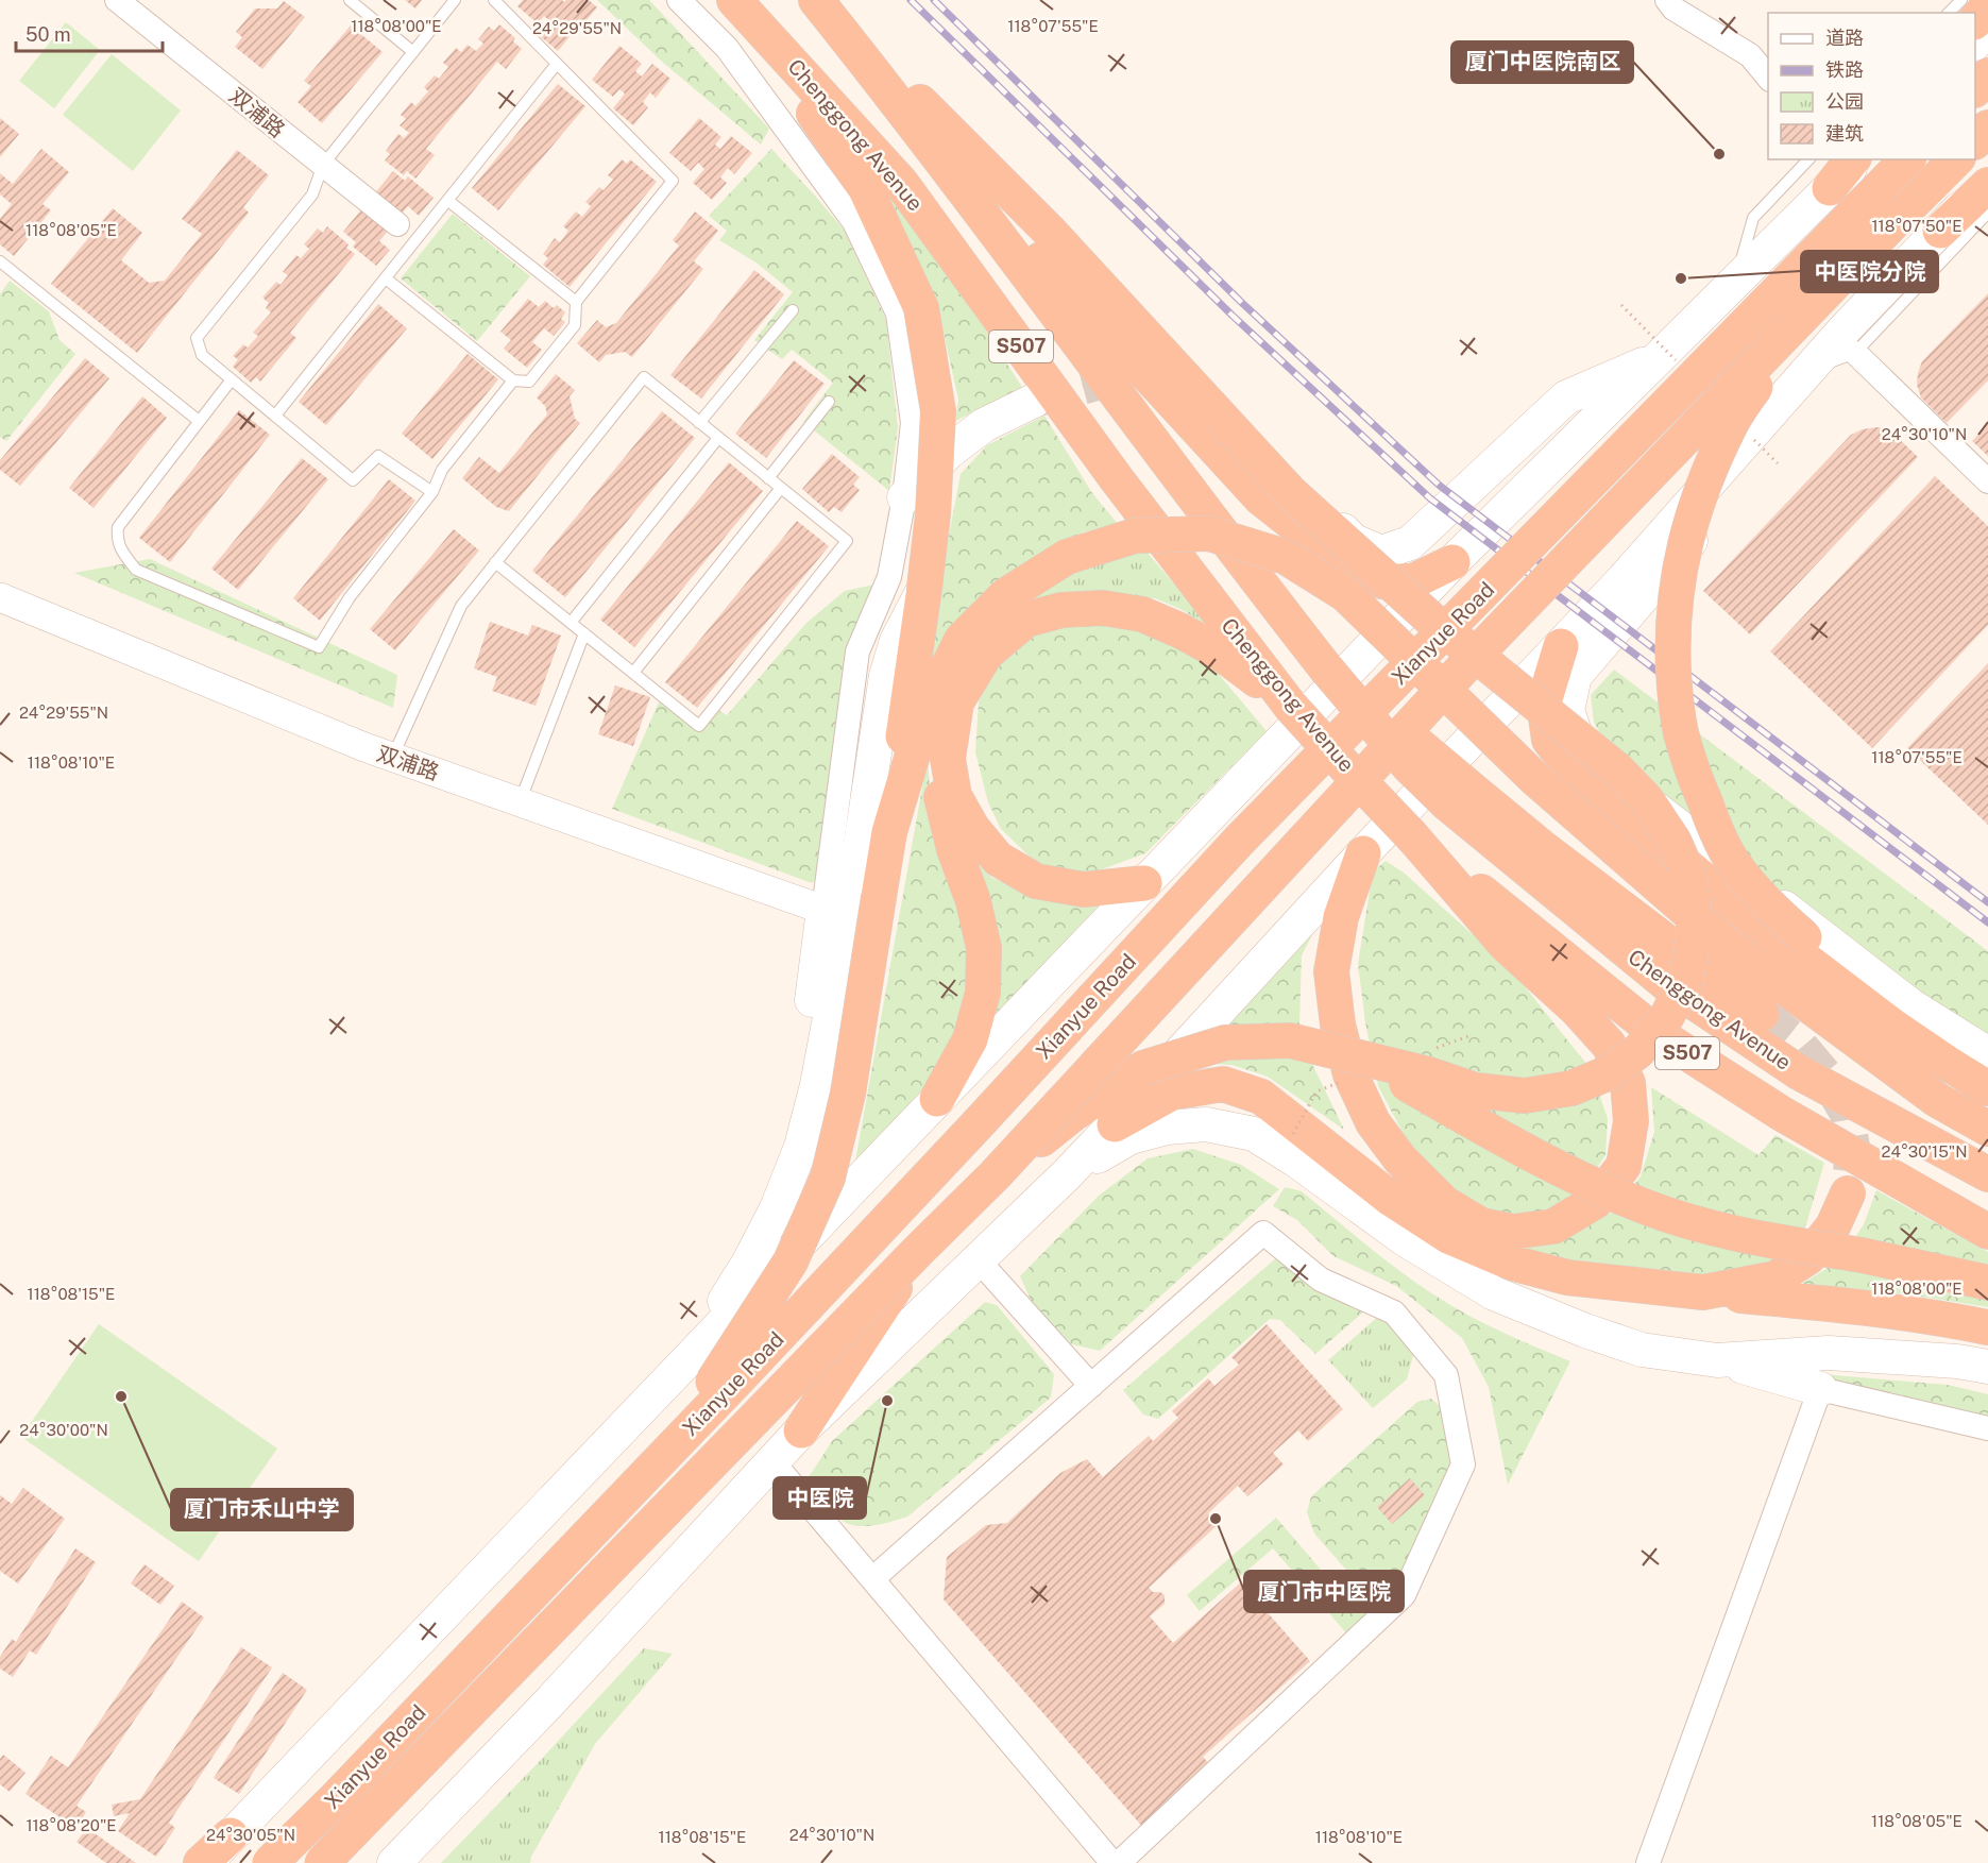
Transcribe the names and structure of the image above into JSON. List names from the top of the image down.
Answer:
{
  "streets": {
    "highway": ["Chenggong Avenue", "S507", "Xianyue Road"],
    "street": ["双浦路"]
  },
  "places": [
    "厦门中医院南区",
    "中医院分院",
    "厦门市禾山中学",
    "中医院",
    "厦门市中医院"
  ],
  "legend": [
    "道路",
    "铁路",
    "公园",
    "建筑"
  ],
  "scale_bar": "50 m",
  "coordinates": [
    "118°08'00\"E",
    "118°07'55\"E",
    "24°29'55\"N",
    "118°07'50\"E",
    "118°08'05\"E",
    "24°30'10\"N",
    "118°08'10\"E",
    "24°30'15\"N",
    "118°08'15\"E",
    "24°30'00\"N",
    "118°08'20\"E",
    "24°30'05\"N"
  ]
}
